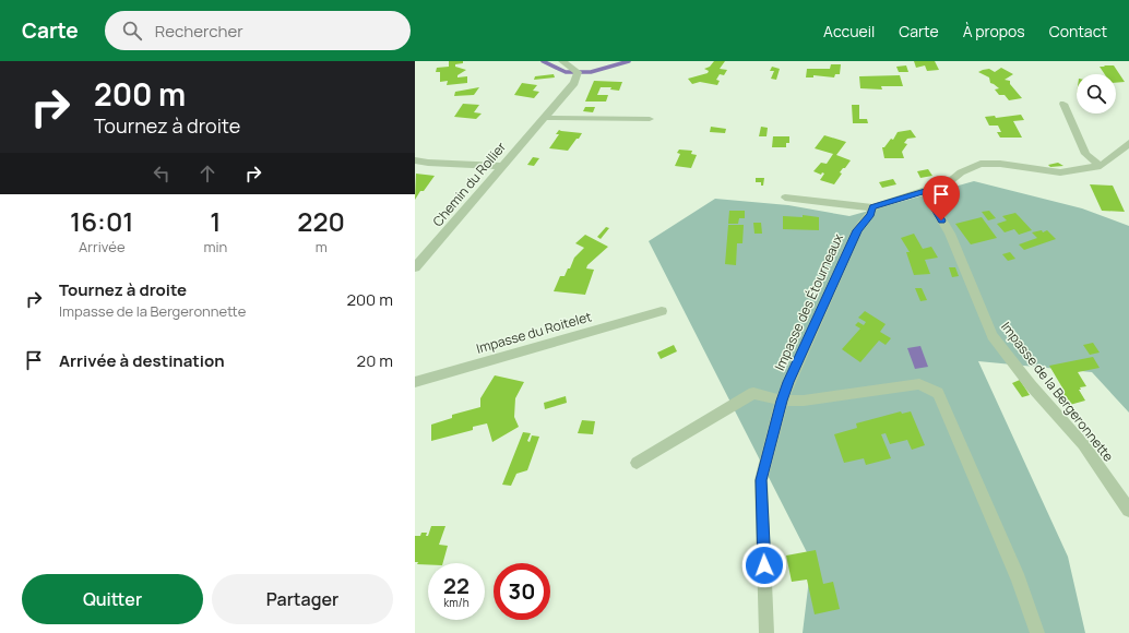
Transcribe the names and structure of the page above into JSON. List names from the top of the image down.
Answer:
{
  "streets": {
    "street": [
      "Chemin du Rollier",
      "Impasse des Étourneaux",
      "Impasse du Roitelet",
      "Impasse de la Bergeronnette"
    ]
  },
  "page": {
    "header": "Carte",
    "search": "Rechercher",
    "nav": [
      "Accueil",
      "Carte",
      "À propos",
      "Contact"
    ],
    "turn": ["200 m", "Tournez à droite"],
    "eta": [
      "16:01",
      "Arrivée",
      "1",
      "min",
      "220",
      "m"
    ],
    "list": [
      {
        "name": "Tournez à droite",
        "note": "Impasse de la Bergeronnette",
        "value": "200 m"
      },
      {
        "name": "Arrivée à destination",
        "value": "20 m"
      }
    ],
    "speed": "22 km/h",
    "limit": "30",
    "buttons": ["Quitter", "Partager"]
  }
}
